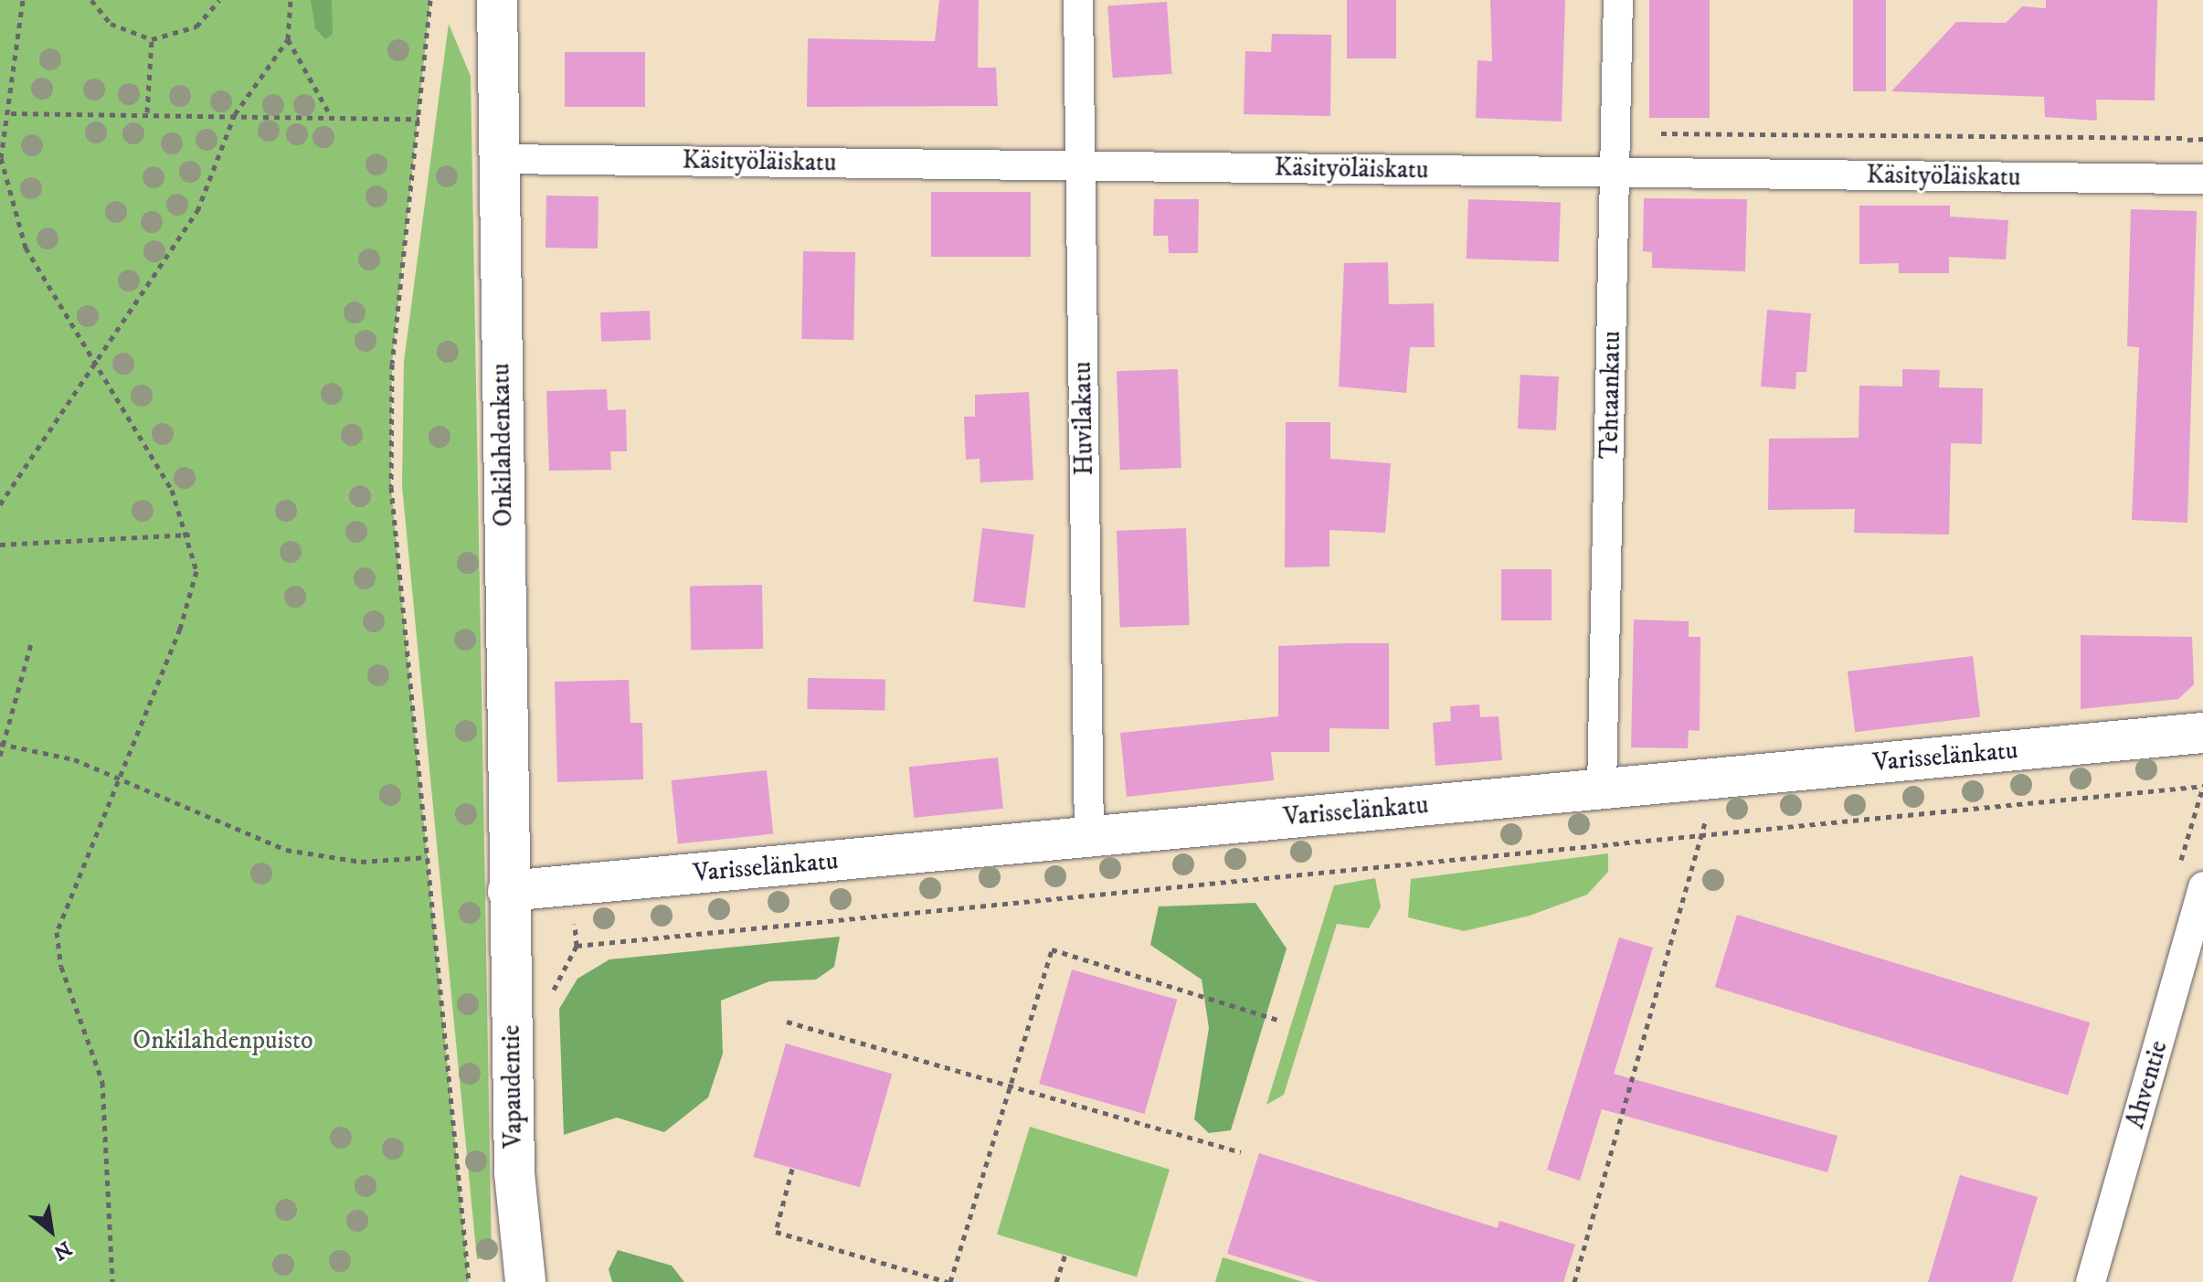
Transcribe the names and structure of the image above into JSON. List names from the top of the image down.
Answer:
{
  "streets": {
    "street": [
      "Käsityöläiskatu",
      "Tehtaankatu",
      "Huvilakatu",
      "Onkilahdenkatu",
      "Varisselänkatu",
      "Ahventie",
      "Vapaudentie"
    ]
  },
  "crossings": [
    ["Käsityöläiskatu", "Tehtaankatu"],
    ["Käsityöläiskatu", "Huvilakatu"],
    ["Käsityöläiskatu", "Onkilahdenkatu"],
    ["Tehtaankatu", "Varisselänkatu"],
    ["Huvilakatu", "Varisselänkatu"],
    ["Onkilahdenkatu", "Varisselänkatu"],
    ["Onkilahdenkatu", "Vapaudentie"],
    ["Varisselänkatu", "Vapaudentie"]
  ],
  "parks": ["Onkilahdenpuisto"],
  "north": "bottom right"
}
